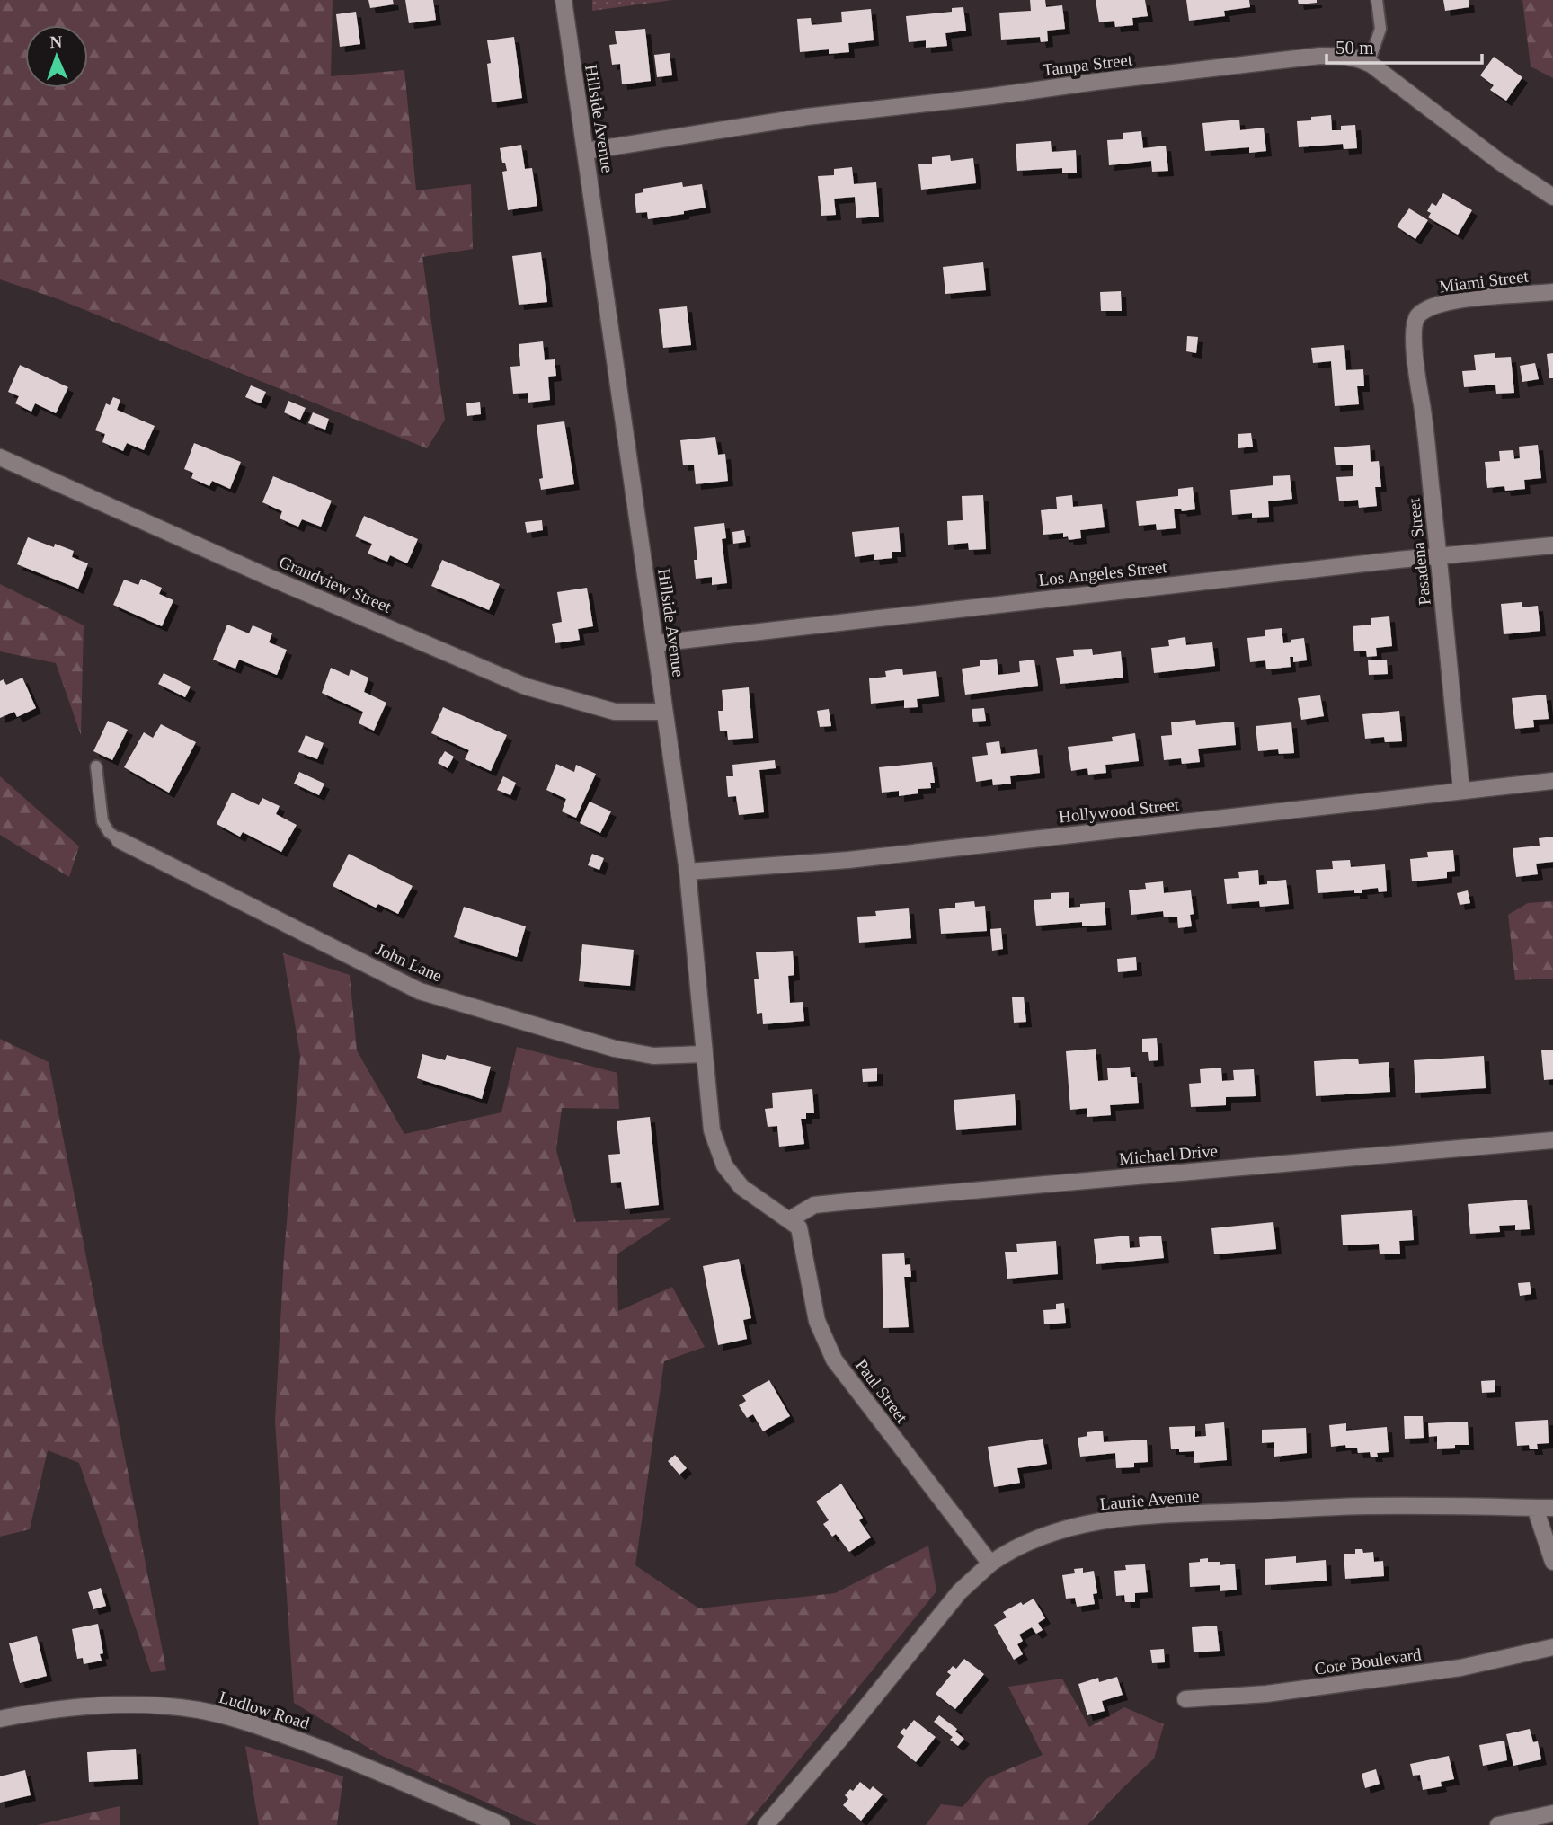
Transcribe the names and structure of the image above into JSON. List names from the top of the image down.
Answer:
{
  "streets": {
    "street": [
      "Tampa Street",
      "Hillside Avenue",
      "Miami Street",
      "Pasadena Street",
      "Los Angeles Street",
      "Grandview Street",
      "Hollywood Street",
      "John Lane",
      "Michael Drive",
      "Paul Street",
      "Laurie Avenue",
      "Cote Boulevard",
      "Ludlow Road"
    ]
  },
  "crossings": [
    ["Tampa Street", "Hillside Avenue"],
    ["Hillside Avenue", "Los Angeles Street"],
    ["Hillside Avenue", "Grandview Street"],
    ["Hillside Avenue", "Hollywood Street"],
    ["Hillside Avenue", "John Lane"],
    ["Hillside Avenue", "Michael Drive"],
    ["Hillside Avenue", "Paul Street"],
    ["Miami Street", "Pasadena Street"],
    ["Pasadena Street", "Los Angeles Street"],
    ["Pasadena Street", "Hollywood Street"],
    ["Michael Drive", "Paul Street"],
    ["Paul Street", "Laurie Avenue"]
  ],
  "scale_bar": "50 m",
  "north": "top"
}
